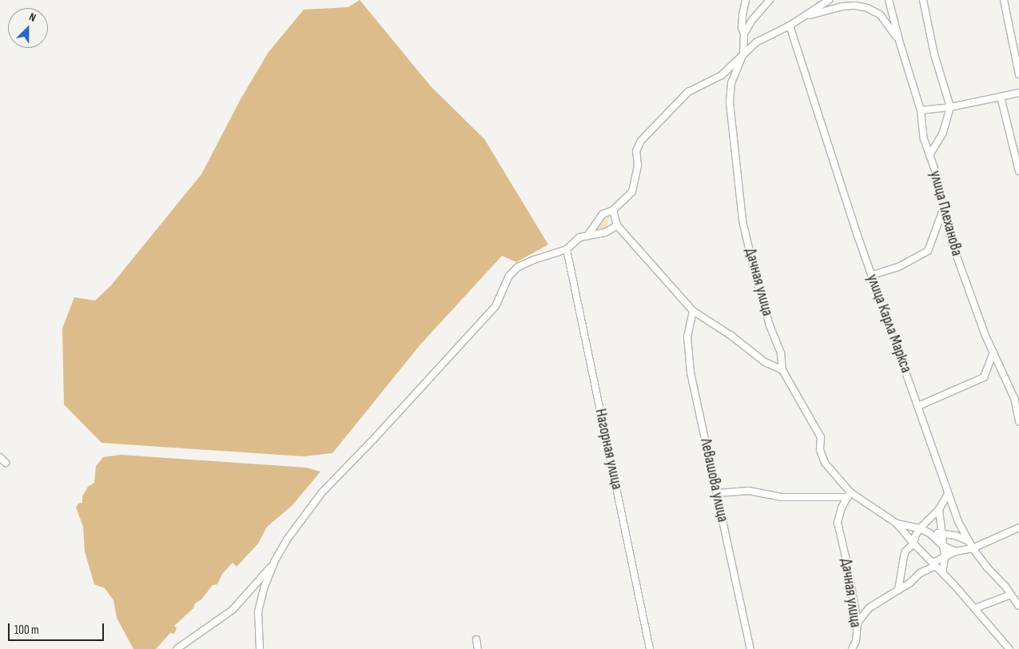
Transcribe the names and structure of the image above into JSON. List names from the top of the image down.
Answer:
{
  "streets": {
    "street": [
      "улица Плеханова",
      "Дачная улица",
      "улица Карла Маркса",
      "Нагорная улица",
      "Левашова улица"
    ]
  },
  "scale_bar": "100 m",
  "north": "top right"
}
